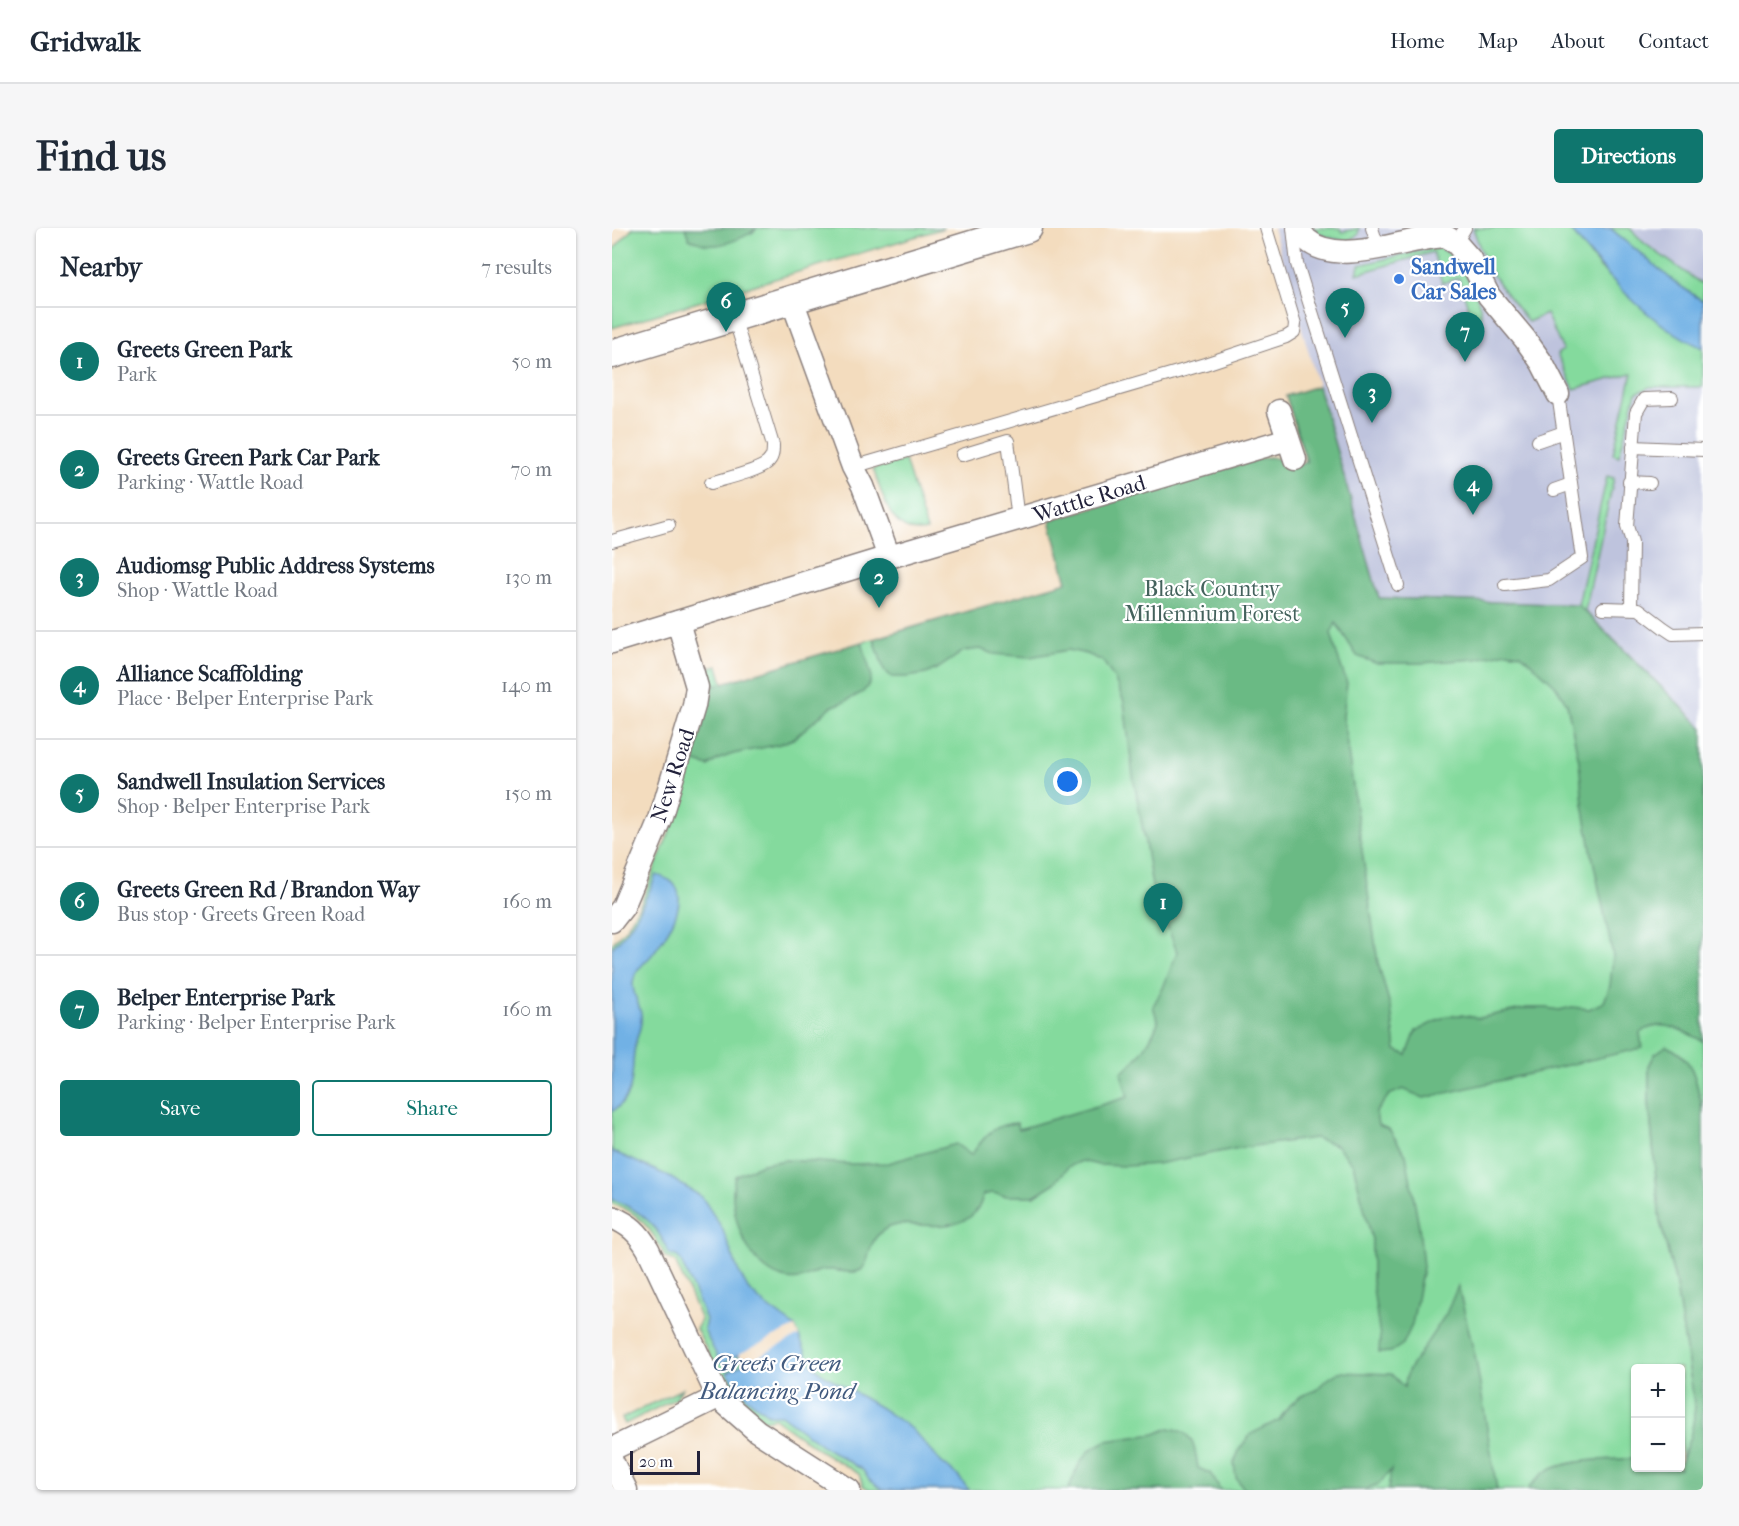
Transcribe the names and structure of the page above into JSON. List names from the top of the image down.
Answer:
{
  "streets": {
    "street": ["Wattle Road", "New Road"]
  },
  "crossings": [
    ["Wattle Road", "New Road"]
  ],
  "water": ["Greets Green Balancing Pond"],
  "parks": ["Black Country Millennium Forest"],
  "places": ["Sandwell Car Sales"],
  "scale_bar": "20 m",
  "page": {
    "header": "Gridwalk",
    "nav": [
      "Home",
      "Map",
      "About",
      "Contact"
    ],
    "buttons": [
      "Directions",
      ["Save", "Share"]
    ],
    "title": "Find us",
    "heading": ["Nearby", "7 results"],
    "pins": [
      "6",
      "5",
      "7",
      "3",
      "4",
      "2",
      "1"
    ],
    "list": [
      {
        "mark": "1",
        "name": "Greets Green Park",
        "note": "Park",
        "value": "50 m"
      },
      {
        "mark": "2",
        "name": "Greets Green Park Car Park",
        "note": "Parking · Wattle Road",
        "value": "70 m"
      },
      {
        "mark": "3",
        "name": "Audiomsg Public Address Systems",
        "note": "Shop · Wattle Road",
        "value": "130 m"
      },
      {
        "mark": "4",
        "name": "Alliance Scaffolding",
        "note": "Place · Belper Enterprise Park",
        "value": "140 m"
      },
      {
        "mark": "5",
        "name": "Sandwell Insulation Services",
        "note": "Shop · Belper Enterprise Park",
        "value": "150 m"
      },
      {
        "mark": "6",
        "name": "Greets Green Rd / Brandon Way",
        "note": "Bus stop · Greets Green Road",
        "value": "160 m"
      },
      {
        "mark": "7",
        "name": "Belper Enterprise Park",
        "note": "Parking · Belper Enterprise Park",
        "value": "160 m"
      }
    ],
    "map_buttons": ["+", "−"],
    "scale": "20 m"
  }
}
